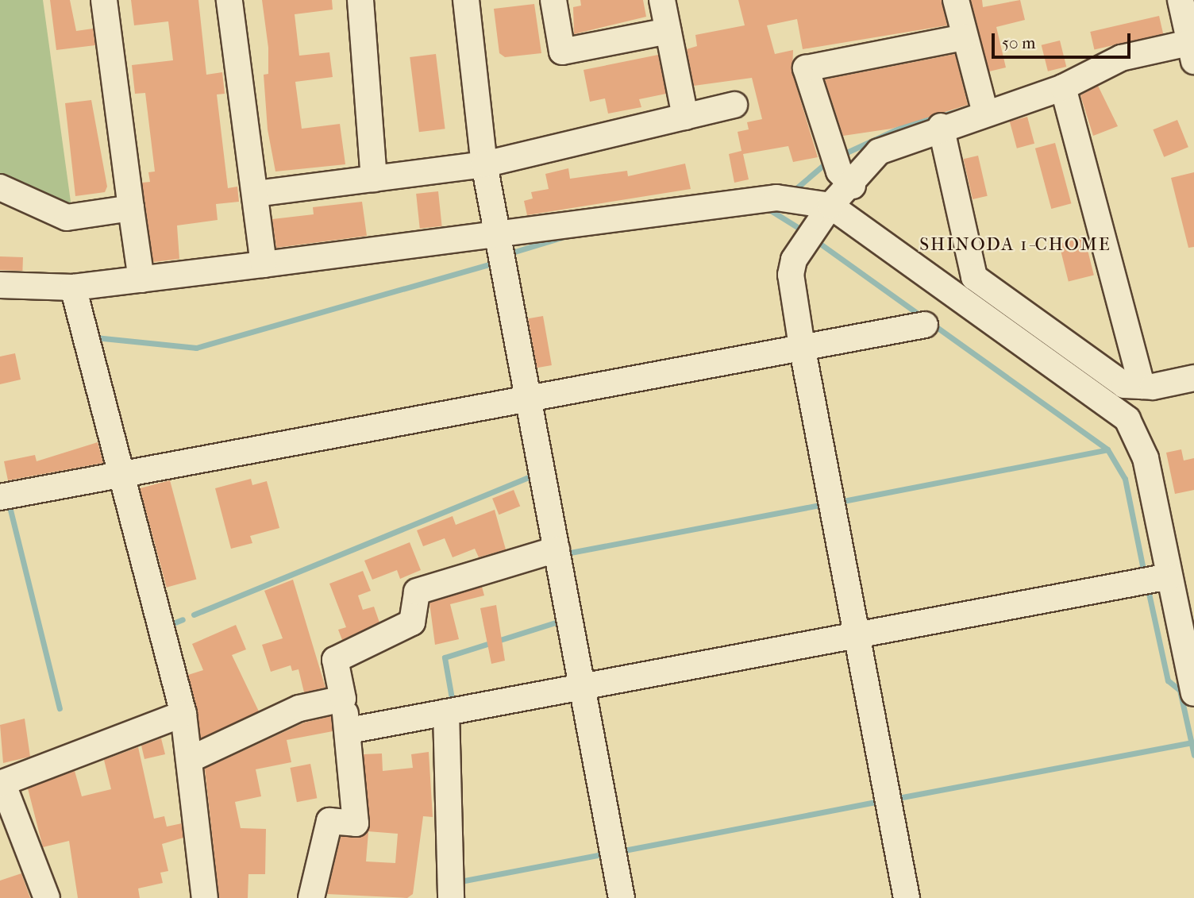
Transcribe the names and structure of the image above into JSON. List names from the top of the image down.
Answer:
{
  "districts": ["SHINODA 1-CHOME"],
  "scale_bar": "50 m"
}
